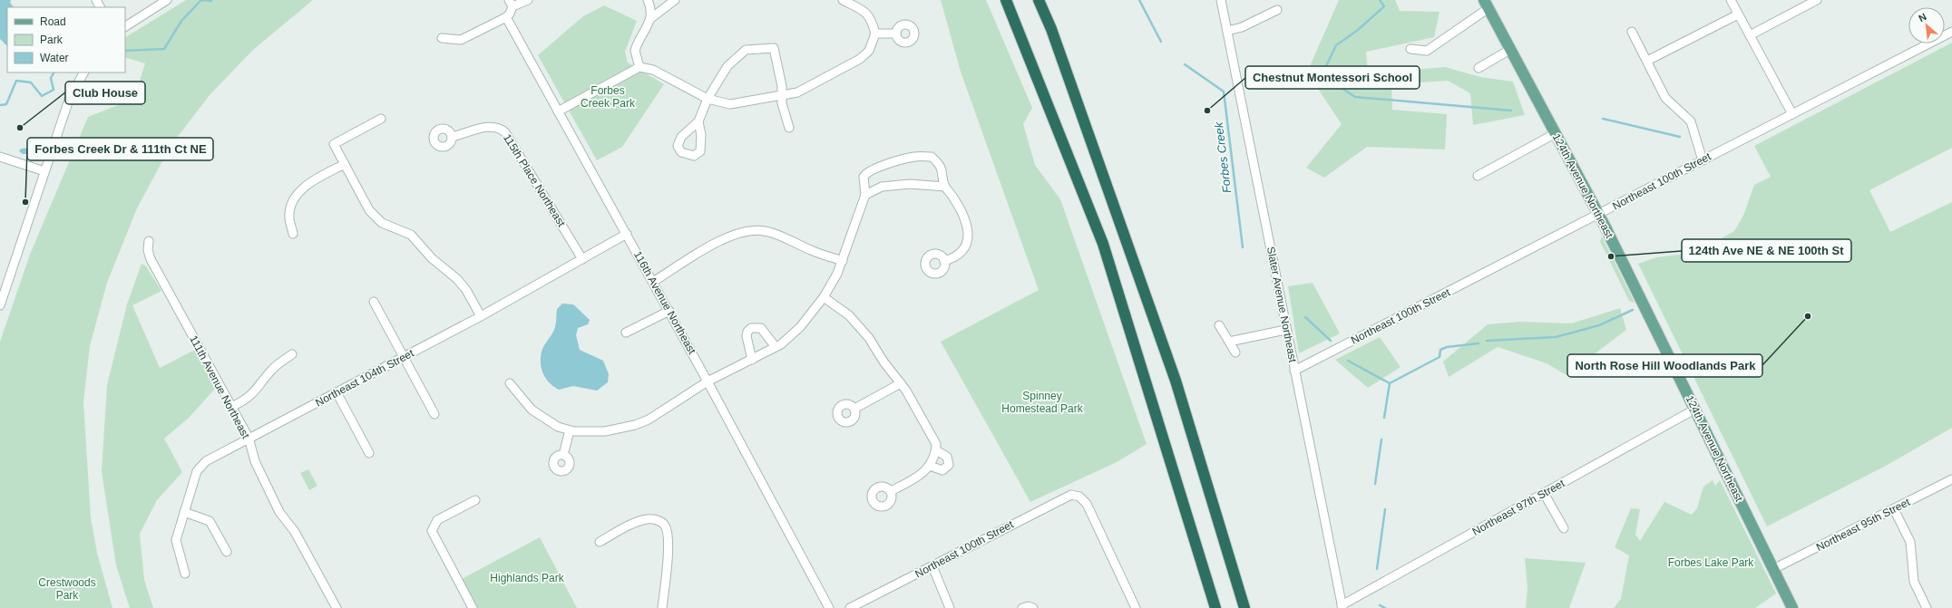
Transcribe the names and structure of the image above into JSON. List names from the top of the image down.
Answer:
{
  "streets": {
    "main road": ["124th Avenue Northeast"],
    "street": [
      "115th Place Northeast",
      "Northeast 100th Street",
      "116th Avenue Northeast",
      "Slater Avenue Northeast",
      "Northeast 104th Street",
      "111th Avenue Northeast",
      "Northeast 97th Street",
      "Northeast 95th Street"
    ]
  },
  "crossings": [
    ["115th Place Northeast", "Northeast 104th Street"],
    ["Northeast 100th Street", "124th Avenue Northeast"],
    ["Northeast 100th Street", "Slater Avenue Northeast"],
    ["124th Avenue Northeast", "Northeast 97th Street"],
    ["124th Avenue Northeast", "Northeast 95th Street"],
    ["116th Avenue Northeast", "Northeast 104th Street"],
    ["Slater Avenue Northeast", "Northeast 97th Street"],
    ["Northeast 104th Street", "111th Avenue Northeast"]
  ],
  "water": ["Forbes Creek"],
  "parks": [
    "Forbes Creek Park",
    "Spinney Homestead Park",
    "Forbes Lake Park",
    "Highlands Park",
    "Crestwoods Park"
  ],
  "places": [
    "Chestnut Montessori School",
    "Club House",
    "Forbes Creek Dr & 111th Ct NE",
    "124th Ave NE & NE 100th St",
    "North Rose Hill Woodlands Park"
  ],
  "legend": ["Road", "Park", "Water"],
  "north": "top left"
}
